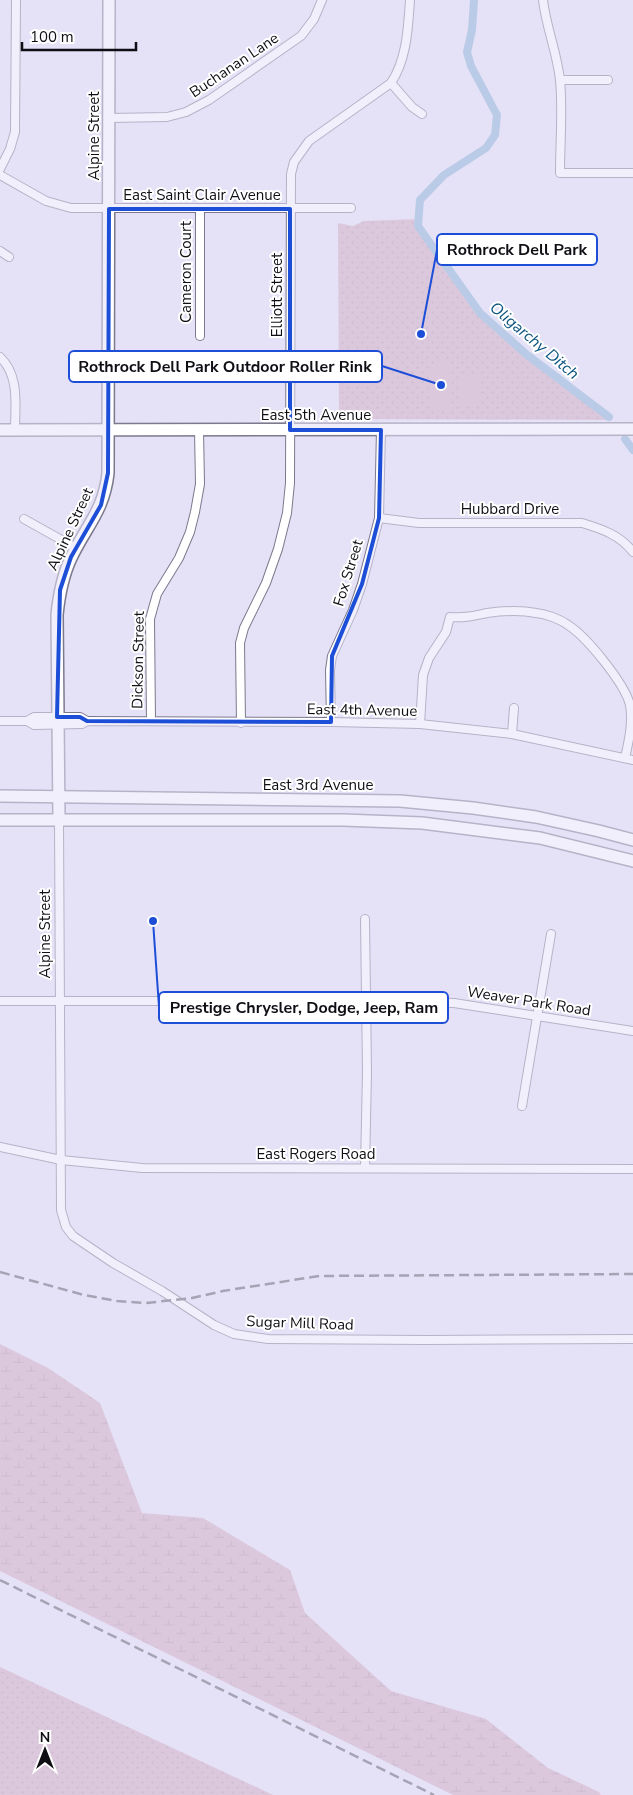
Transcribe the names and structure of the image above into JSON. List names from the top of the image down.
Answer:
{
  "streets": {
    "street": [
      "Buchanan Lane",
      "Alpine Street",
      "East Saint Clair Avenue",
      "Cameron Court",
      "Elliott Street",
      "East 5th Avenue",
      "Hubbard Drive",
      "Fox Street",
      "Dickson Street",
      "East 4th Avenue",
      "East 3rd Avenue",
      "Weaver Park Road",
      "East Rogers Road",
      "Sugar Mill Road"
    ]
  },
  "crossings": [
    ["Buchanan Lane", "Alpine Street"],
    ["Alpine Street", "East Saint Clair Avenue"],
    ["Alpine Street", "East 5th Avenue"],
    ["Alpine Street", "East 4th Avenue"],
    ["Alpine Street", "East 3rd Avenue"],
    ["Alpine Street", "Weaver Park Road"],
    ["Alpine Street", "East Rogers Road"],
    ["Alpine Street", "Sugar Mill Road"],
    ["East Saint Clair Avenue", "Cameron Court"],
    ["East Saint Clair Avenue", "Elliott Street"],
    ["Elliott Street", "East 5th Avenue"],
    ["Elliott Street", "East 4th Avenue"],
    ["East 5th Avenue", "Fox Street"],
    ["East 5th Avenue", "Dickson Street"],
    ["Hubbard Drive", "Fox Street"],
    ["Fox Street", "East 4th Avenue"],
    ["Dickson Street", "East 4th Avenue"],
    ["East Rogers Road", "Sugar Mill Road"]
  ],
  "water": ["Oligarchy Ditch"],
  "places": ["Rothrock Dell Park", "Rothrock Dell Park Outdoor Roller Rink", "Prestige Chrysler, Dodge, Jeep, Ram"],
  "scale_bar": "100 m",
  "north": "top"
}
